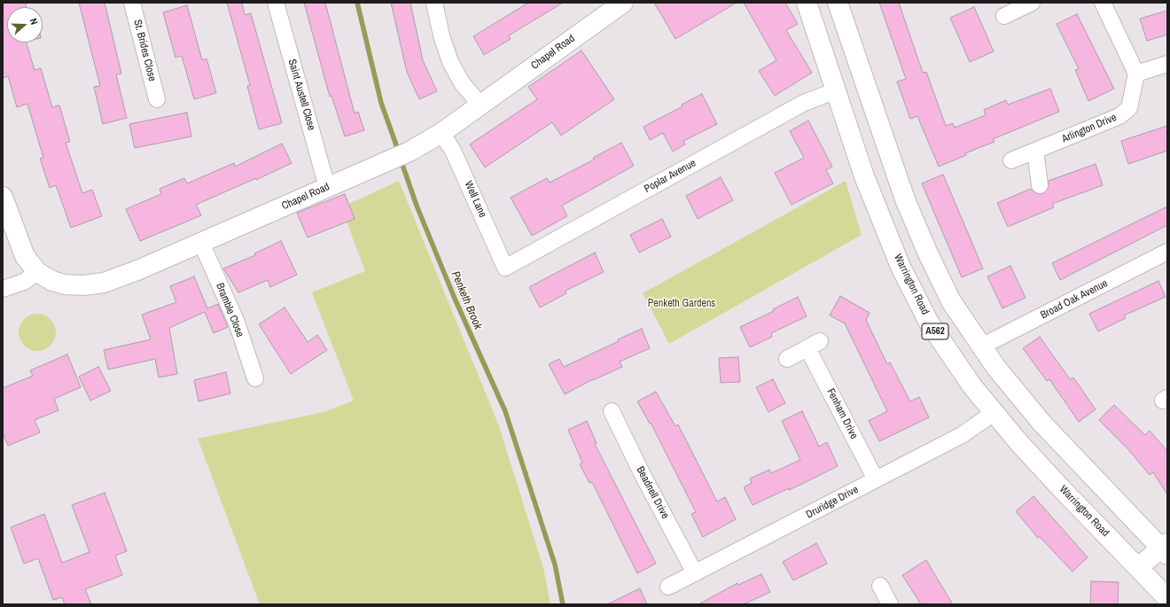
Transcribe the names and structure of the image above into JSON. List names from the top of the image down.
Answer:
{
  "streets": {
    "main road": ["Chapel Road", "Warrington Road", "A562"],
    "street": [
      "St. Brides Close",
      "Saint Austell Close",
      "Arlington Drive",
      "Poplar Avenue",
      "Well Lane",
      "Broad Oak Avenue",
      "Bramble Close",
      "Fenham Drive",
      "Beadnell Drive",
      "Druridge Drive"
    ]
  },
  "crossings": [
    ["Chapel Road", "Saint Austell Close"],
    ["Chapel Road", "Well Lane"],
    ["Chapel Road", "Bramble Close"],
    ["Poplar Avenue", "Well Lane"],
    ["Poplar Avenue", "Warrington Road"],
    ["Warrington Road", "Druridge Drive"],
    ["Broad Oak Avenue", "A562"],
    ["Fenham Drive", "Druridge Drive"],
    ["Beadnell Drive", "Druridge Drive"]
  ],
  "water": ["Penketh Brook"],
  "parks": ["Penketh Gardens"],
  "north": "right"
}
